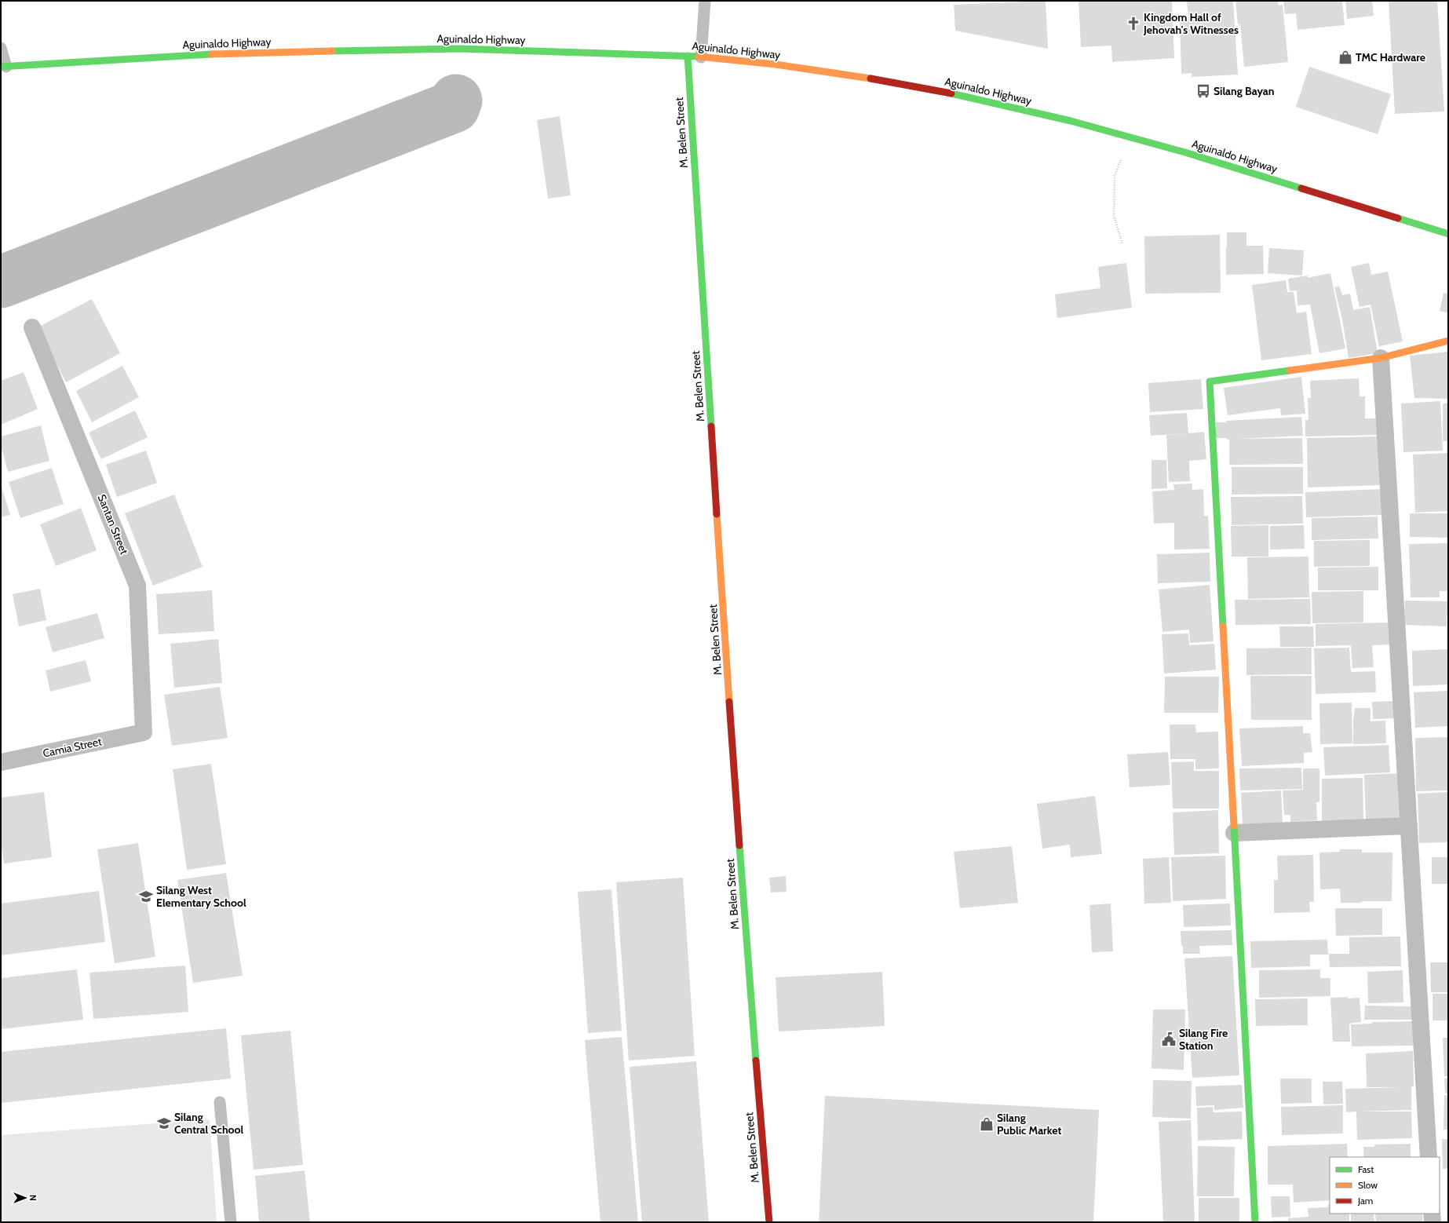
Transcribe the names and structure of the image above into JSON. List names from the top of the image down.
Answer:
{
  "streets": {
    "street": [
      "Aguinaldo Highway",
      "M. Belen Street",
      "Santan Street",
      "Camia Street"
    ]
  },
  "crossings": [
    ["Aguinaldo Highway", "M. Belen Street"],
    ["Santan Street", "Camia Street"]
  ],
  "places": {
    "church": ["Kingdom Hall of Jehovah's Witnesses"],
    "shop": ["TMC Hardware", "Silang Public Market"],
    "bus stop": ["Silang Bayan"],
    "school or university": ["Silang West Elementary School", "Silang Central School"],
    "public building": ["Silang Fire Station"]
  },
  "legend": ["Fast", "Slow", "Jam"],
  "north": "right"
}
